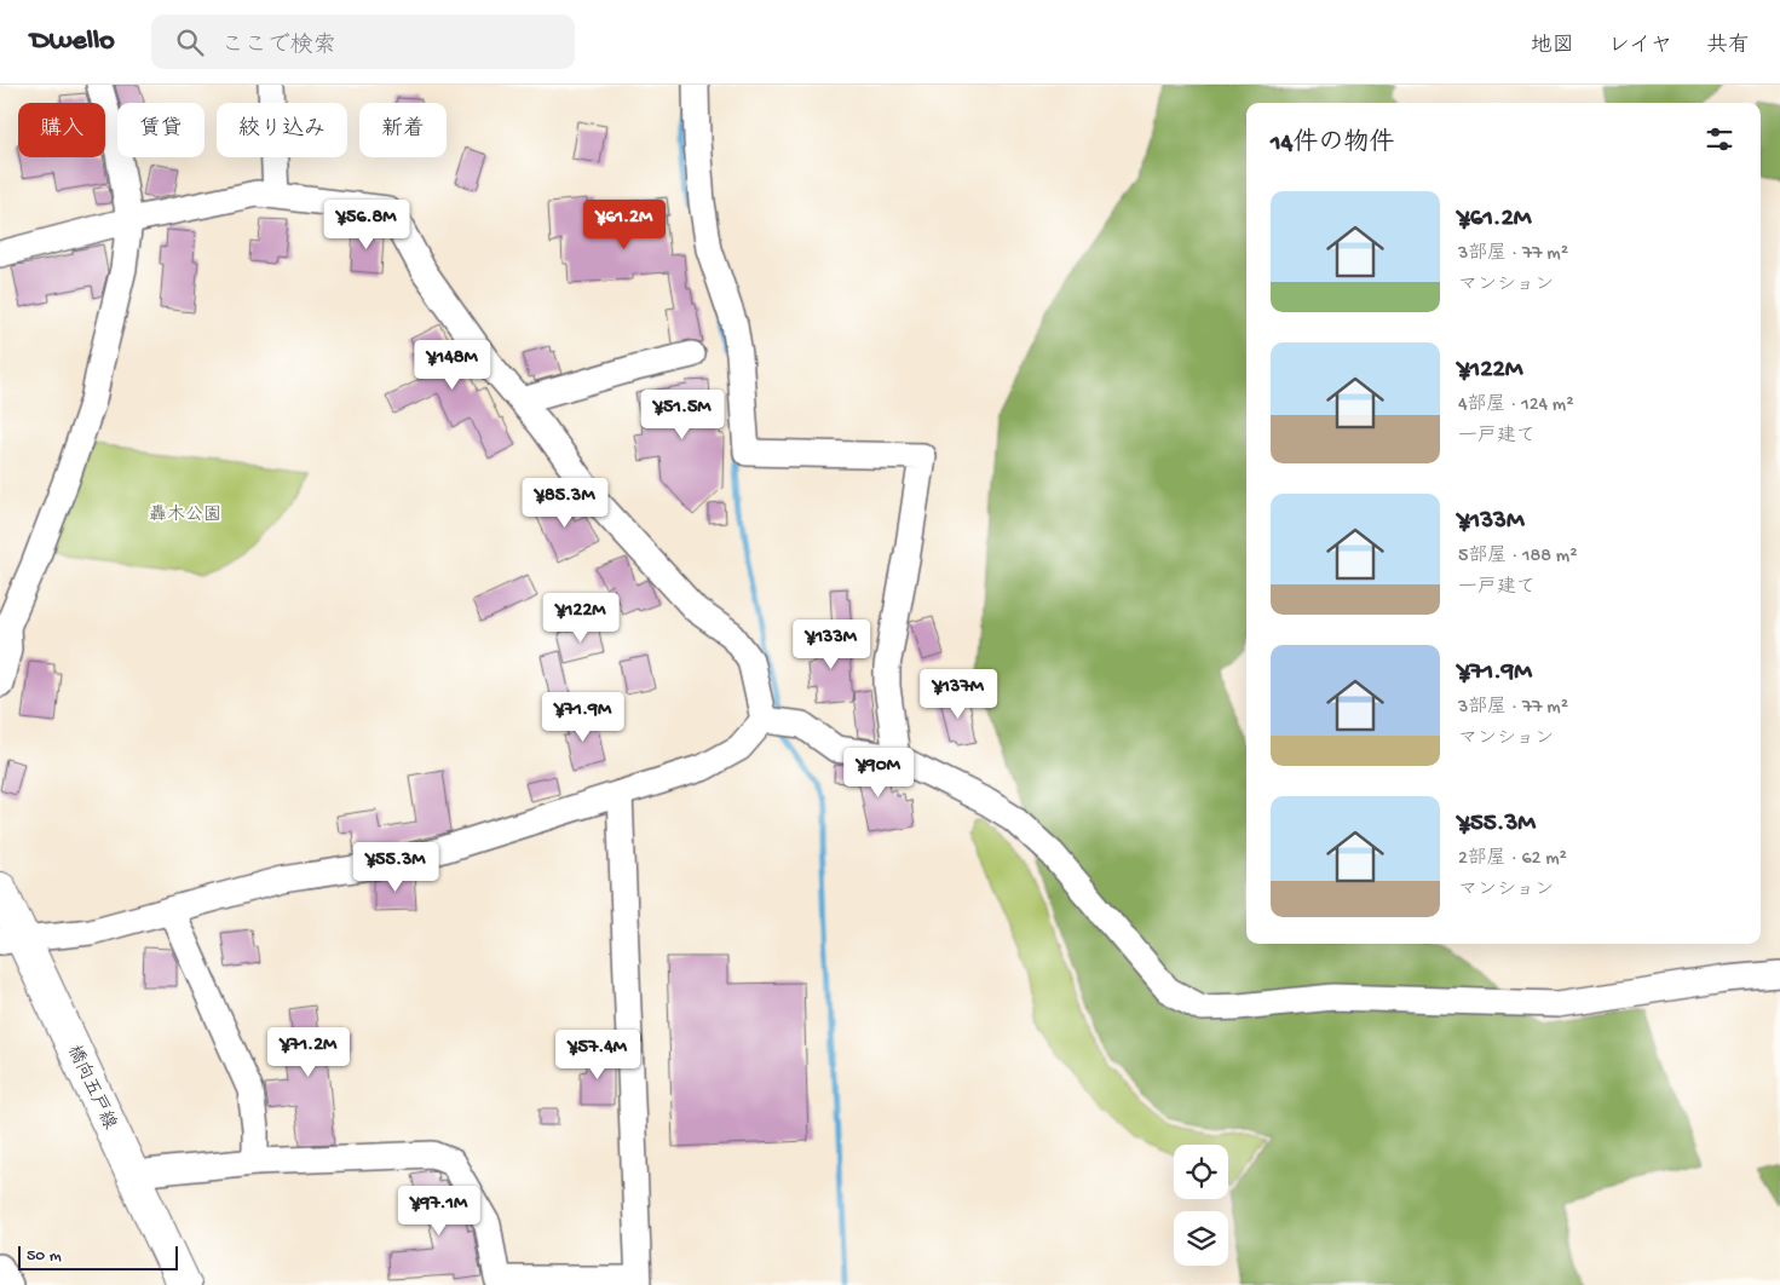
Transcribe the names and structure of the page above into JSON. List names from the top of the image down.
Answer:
{
  "streets": {
    "main road": ["橋向五戸線"]
  },
  "parks": ["轟木公園"],
  "scale_bar": "50 m",
  "page": {
    "header": "Dwello",
    "search": "ここで検索",
    "nav": ["地図", "レイヤ", "共有"],
    "chip": [
      "購入",
      "賃貸",
      "絞り込み",
      "新着"
    ],
    "heading": "14件の物件",
    "list": [
      {
        "name": "¥61.2M",
        "note": "3部屋 · 77 m² · マンション"
      },
      {
        "name": "¥122M",
        "note": "4部屋 · 124 m² · 一戸建て"
      },
      {
        "name": "¥133M",
        "note": "5部屋 · 188 m² · 一戸建て"
      },
      {
        "name": "¥71.9M",
        "note": "3部屋 · 77 m² · マンション"
      },
      {
        "name": "¥55.3M",
        "note": "2部屋 · 62 m² · マンション"
      }
    ],
    "price": [
      "¥56.8M",
      "¥61.2M",
      "¥148M",
      "¥51.5M",
      "¥85.3M",
      "¥122M",
      "¥133M",
      "¥137M",
      "¥71.9M",
      "¥90M",
      "¥55.3M",
      "¥71.2M",
      "¥57.4M",
      "¥97.1M"
    ],
    "scale": "50 m"
  }
}
